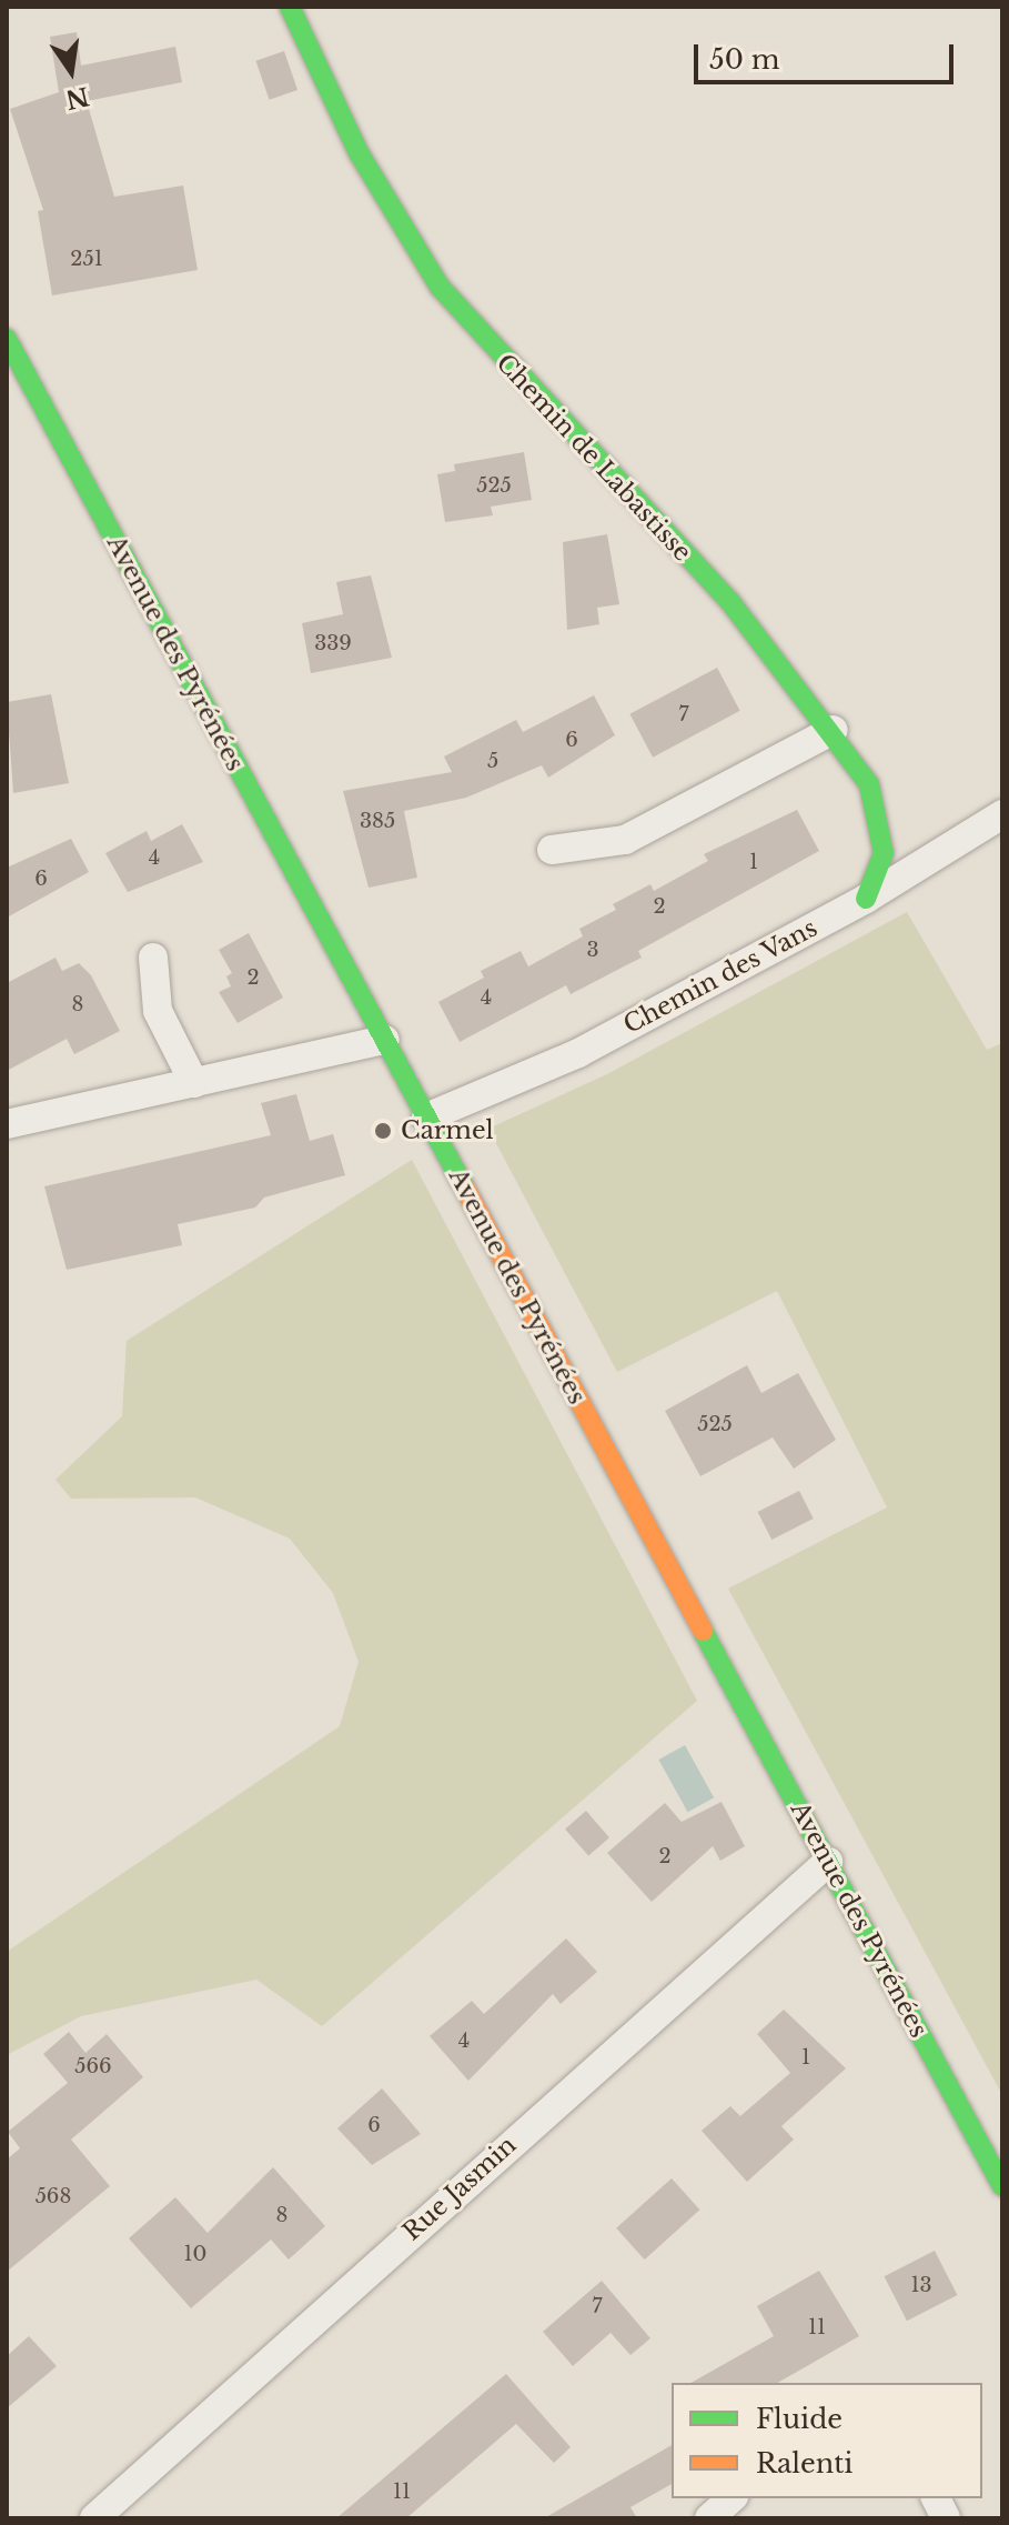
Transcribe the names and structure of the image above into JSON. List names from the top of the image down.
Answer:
{
  "streets": {
    "main road": ["Chemin de Labastisse", "Avenue des Pyrénées"],
    "street": ["Chemin des Vans", "Rue Jasmin"]
  },
  "crossings": [
    ["Chemin de Labastisse", "Chemin des Vans"],
    ["Avenue des Pyrénées", "Chemin des Vans"],
    ["Avenue des Pyrénées", "Rue Jasmin"]
  ],
  "places": ["Carmel"],
  "house_numbers": [
    "251",
    "525",
    "339",
    "7",
    "6",
    "5",
    "385",
    "4",
    "1",
    "6",
    "2",
    "3",
    "2",
    "4",
    "8",
    "525",
    "2",
    "4",
    "1",
    "566",
    "6",
    "568",
    "8",
    "10",
    "13",
    "7",
    "11",
    "11"
  ],
  "legend": ["Fluide", "Ralenti"],
  "scale_bar": "50 m",
  "north": "bottom"
}
